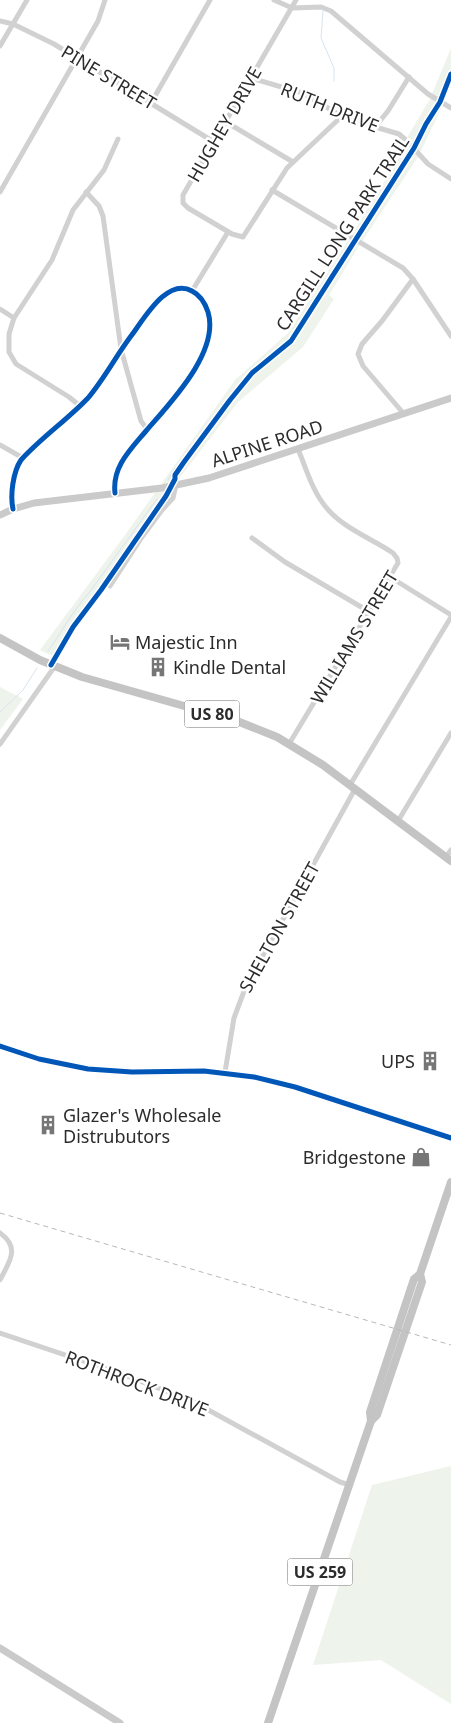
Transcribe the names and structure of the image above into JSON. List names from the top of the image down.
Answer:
{
  "streets": {
    "main road": ["ALPINE ROAD", "US 80", "US 259"],
    "street": [
      "PINE STREET",
      "RUTH DRIVE",
      "HUGHEY DRIVE",
      "WILLIAMS STREET",
      "SHELTON STREET",
      "ROTHROCK DRIVE"
    ],
    "cycle path": ["CARGILL LONG PARK TRAIL"]
  },
  "crossings": [
    ["PINE STREET", "HUGHEY DRIVE"],
    ["RUTH DRIVE", "HUGHEY DRIVE"],
    ["ALPINE ROAD", "WILLIAMS STREET"],
    ["WILLIAMS STREET", "US 80"],
    ["US 80", "SHELTON STREET"],
    ["ROTHROCK DRIVE", "US 259"]
  ],
  "places": {
    "hotel": ["Majestic Inn"],
    "building": ["Kindle Dental", "UPS", "Glazer's Wholesale Distrubutors"],
    "shop": ["Bridgestone"]
  }
}
